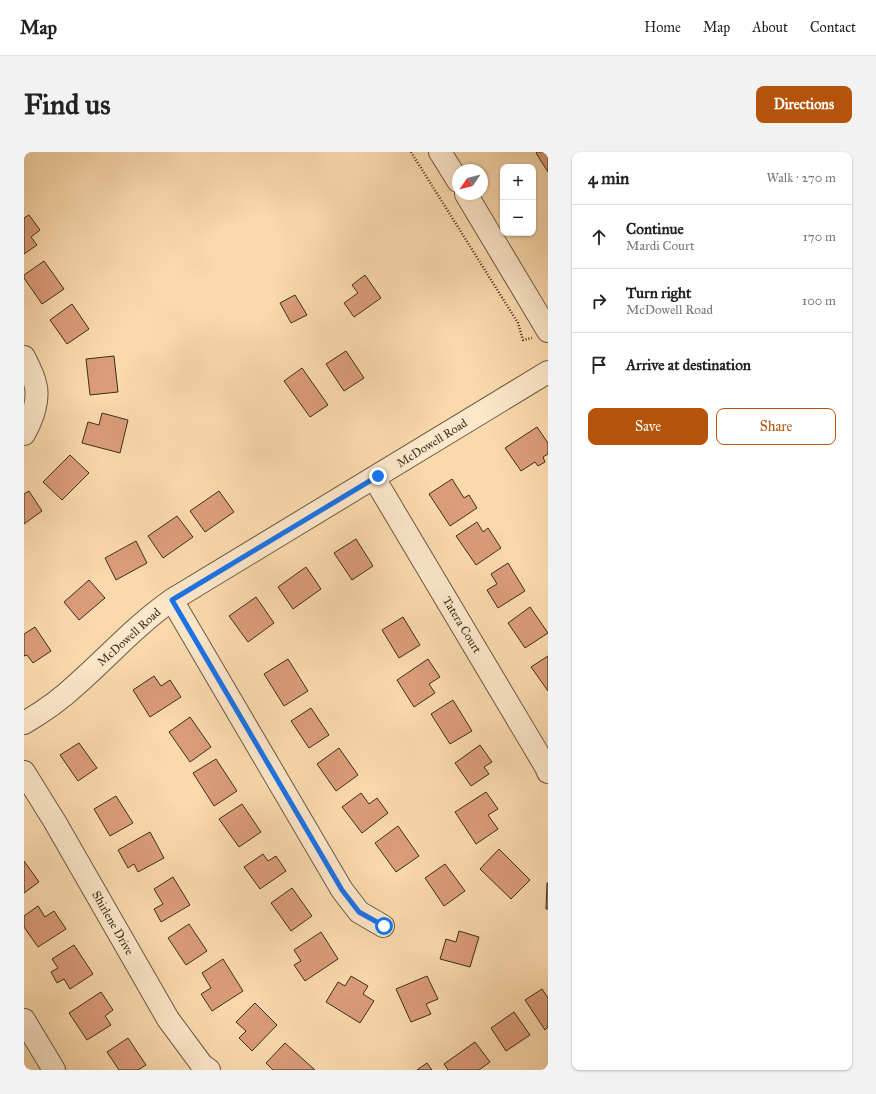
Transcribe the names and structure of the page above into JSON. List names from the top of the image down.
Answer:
{
  "streets": {
    "street": ["McDowell Road", "Tatera Court", "Shirlene Drive"]
  },
  "crossings": [
    ["McDowell Road", "Tatera Court"]
  ],
  "north": "bottom left",
  "page": {
    "header": "Map",
    "nav": [
      "Home",
      "Map",
      "About",
      "Contact"
    ],
    "buttons": [
      "Directions",
      ["Save", "Share"]
    ],
    "title": "Find us",
    "heading": ["4 min", "Walk · 270 m"],
    "map_buttons": ["+", "−"],
    "list": [
      ["Continue", "Mardi Court", "170 m"],
      ["Turn right", "McDowell Road", "100 m"],
      "Arrive at destination"
    ]
  }
}
